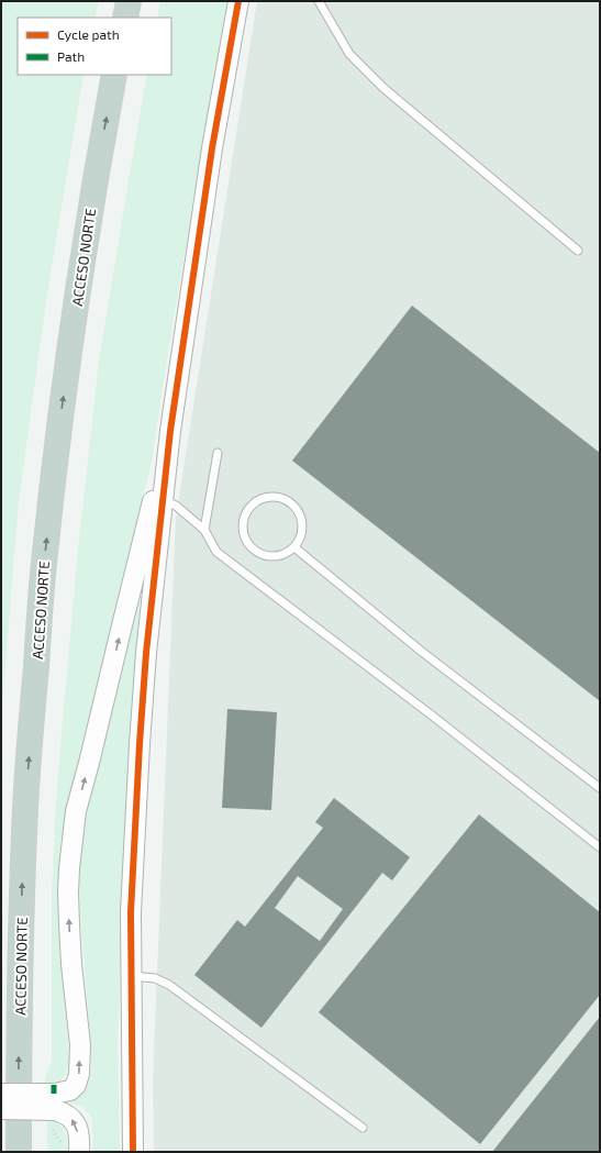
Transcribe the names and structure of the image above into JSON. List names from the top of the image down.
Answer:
{
  "streets": {
    "highway": ["ACCESO NORTE"]
  },
  "one_way": ["ACCESO NORTE"],
  "legend": ["Cycle path", "Path"]
}
